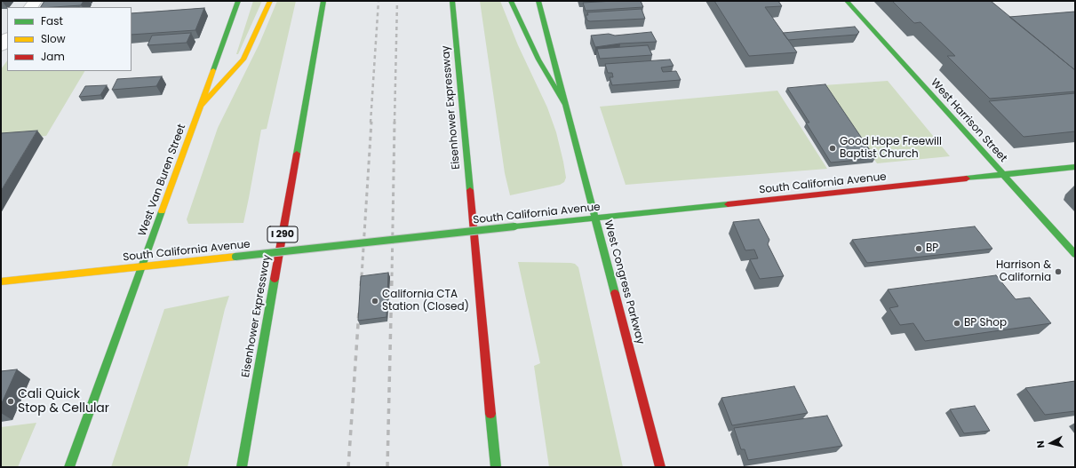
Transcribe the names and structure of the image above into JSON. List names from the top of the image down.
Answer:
{
  "streets": {
    "main road": [
      "Eisenhower Expressway",
      "West Harrison Street",
      "West Van Buren Street",
      "South California Avenue",
      "I 290",
      "West Congress Parkway"
    ]
  },
  "crossings": [
    ["West Harrison Street", "South California Avenue"],
    ["West Van Buren Street", "South California Avenue"],
    ["South California Avenue", "West Congress Parkway"]
  ],
  "places": [
    "Good Hope Freewill Baptist Church",
    "BP",
    "Harrison & California",
    "California CTA Station (Closed)",
    "BP Shop",
    "Cali Quick Stop & Cellular"
  ],
  "legend": ["Fast", "Slow", "Jam"],
  "north": "left"
}
